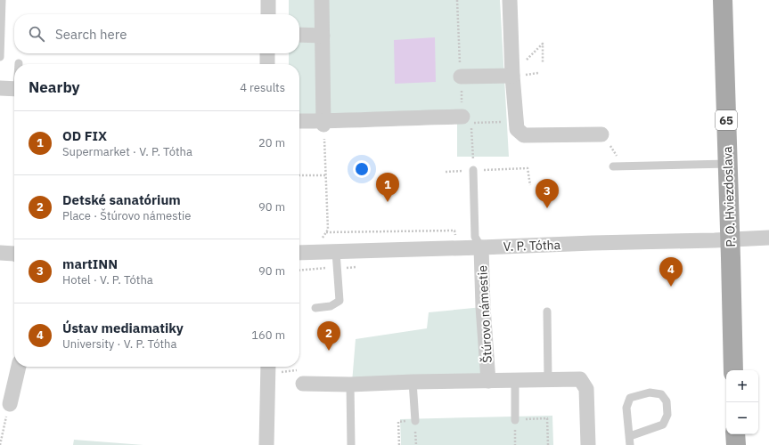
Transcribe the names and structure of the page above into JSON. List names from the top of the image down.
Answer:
{
  "streets": {
    "main road": ["65", "P. O. Hviezdoslava"],
    "street": ["V. P. Tótha", "Štúrovo námestie"]
  },
  "crossings": [
    ["P. O. Hviezdoslava", "V. P. Tótha"],
    ["V. P. Tótha", "Štúrovo námestie"]
  ],
  "page": {
    "search": "Search here",
    "heading": ["Nearby", "4 results"],
    "list": [
      {
        "mark": "1",
        "name": "OD FIX",
        "note": "Supermarket · V. P. Tótha",
        "value": "20 m"
      },
      {
        "mark": "2",
        "name": "Detské sanatórium",
        "note": "Place · Štúrovo námestie",
        "value": "90 m"
      },
      {
        "mark": "3",
        "name": "martINN",
        "note": "Hotel · V. P. Tótha",
        "value": "90 m"
      },
      {
        "mark": "4",
        "name": "Ústav mediamatiky",
        "note": "University · V. P. Tótha",
        "value": "160 m"
      }
    ],
    "pins": [
      "1",
      "3",
      "4",
      "2"
    ],
    "map_buttons": ["+", "−"]
  }
}
